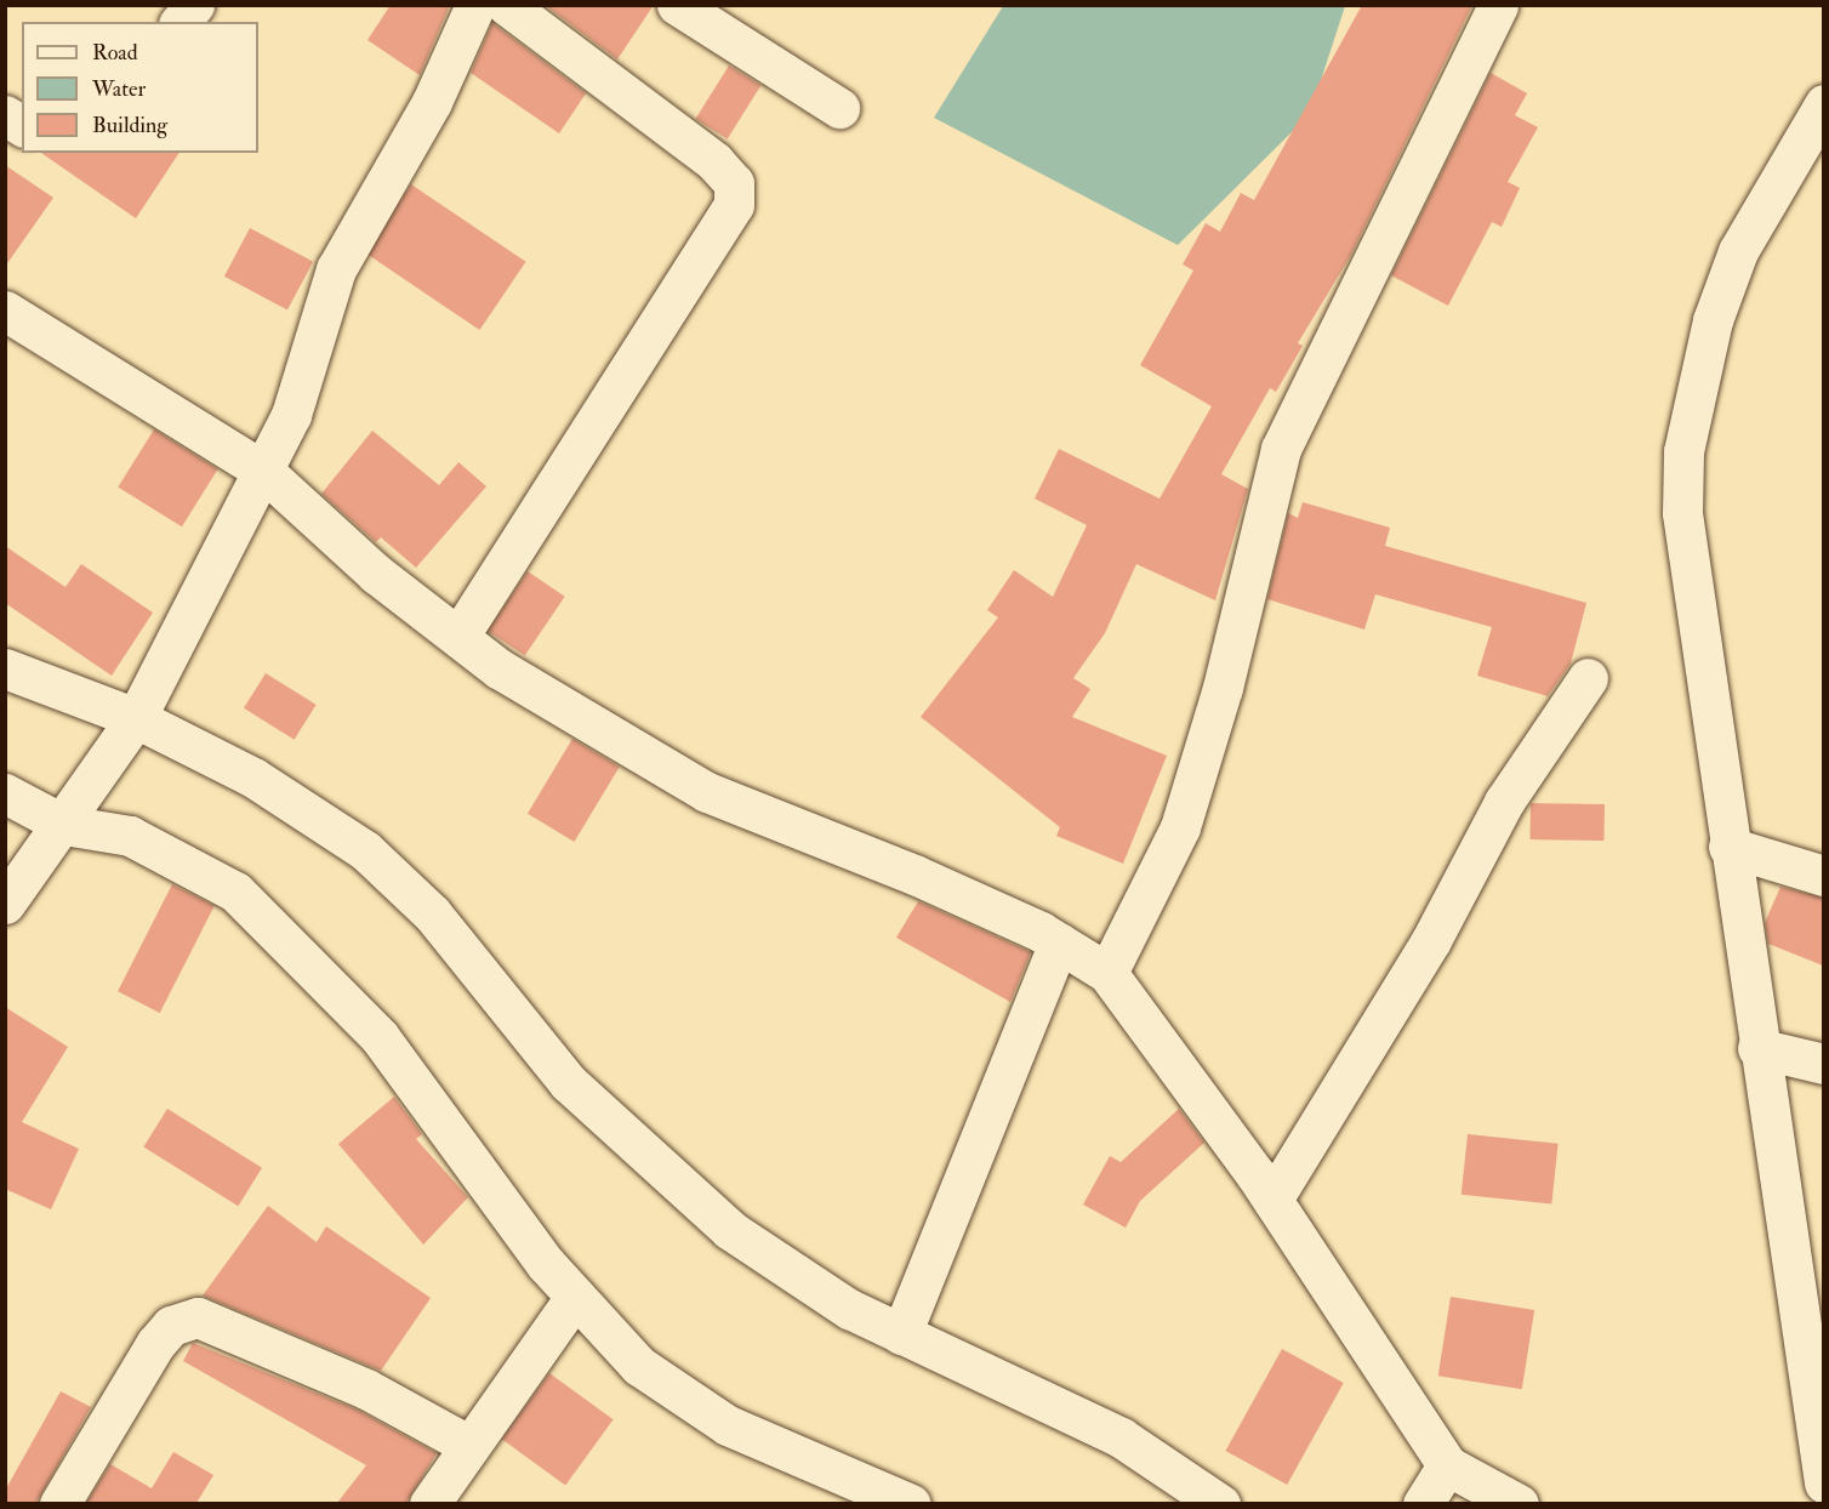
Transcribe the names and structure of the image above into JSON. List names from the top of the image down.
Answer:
{
  "legend": ["Road", "Water", "Building"]
}
